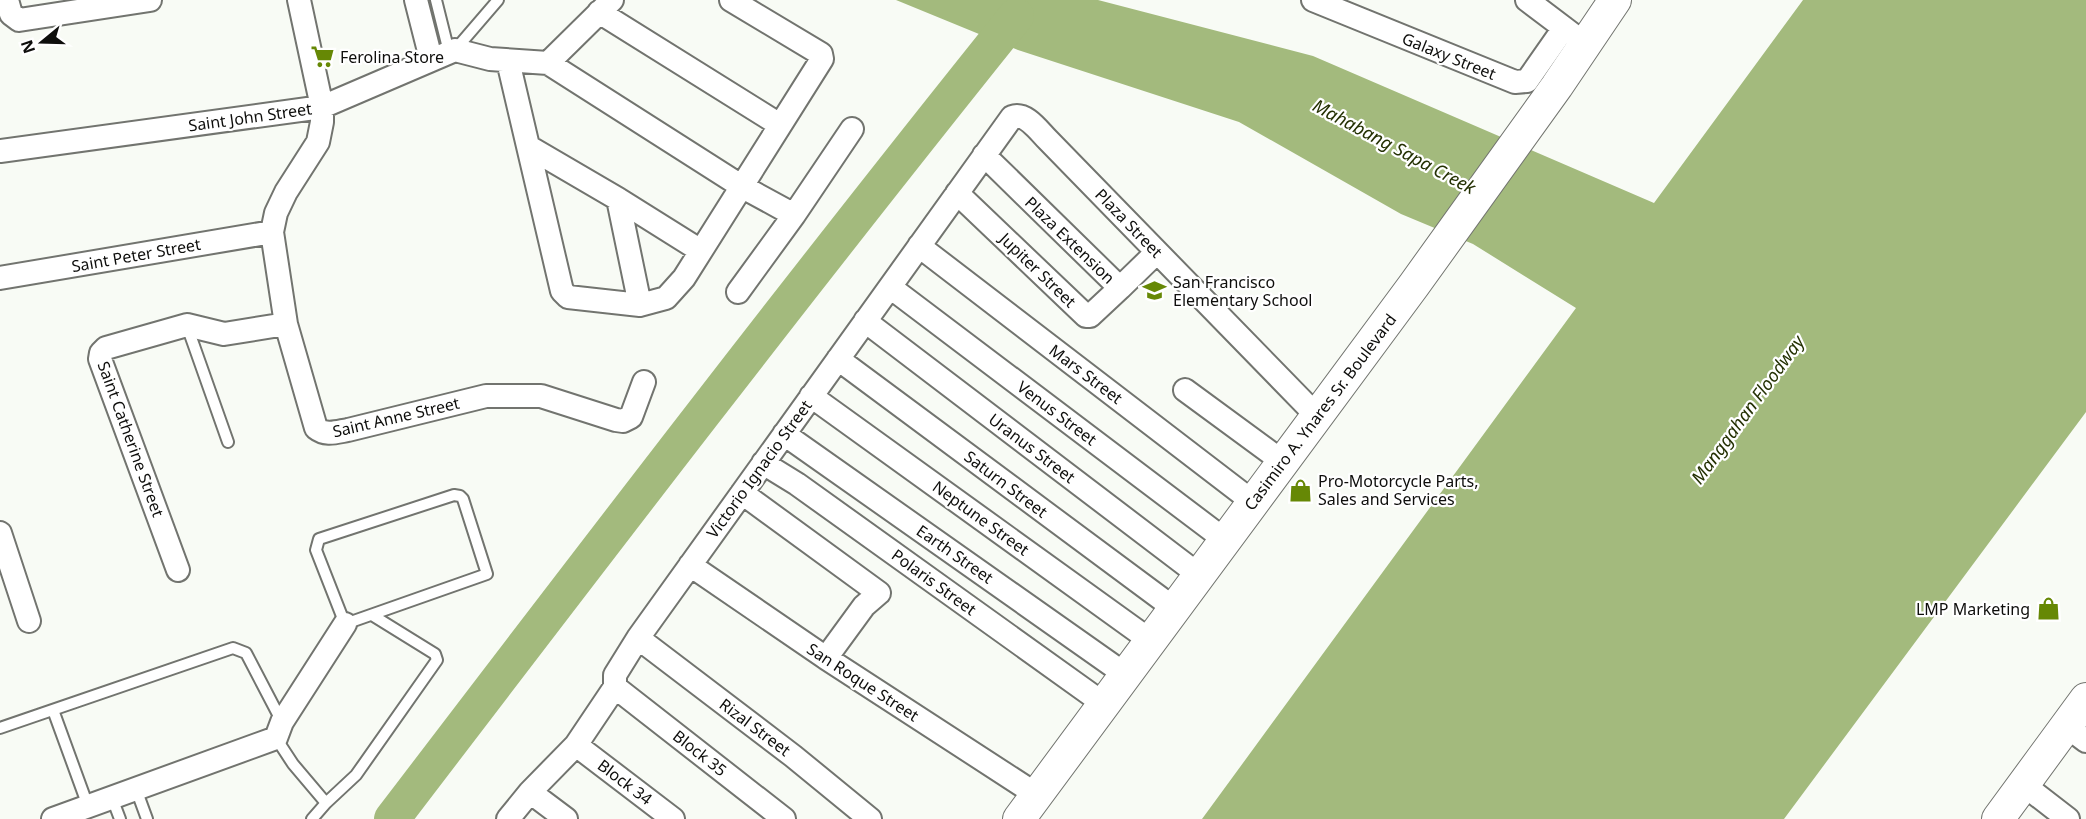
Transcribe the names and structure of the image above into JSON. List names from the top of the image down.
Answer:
{
  "streets": {
    "main road": ["Casimiro A. Ynares Sr. Boulevard"],
    "street": [
      "Galaxy Street",
      "Saint John Street",
      "Plaza Street",
      "Plaza Extension",
      "Saint Peter Street",
      "Jupiter Street",
      "Mars Street",
      "Venus Street",
      "Saint Anne Street",
      "Saint Catherine Street",
      "Uranus Street",
      "Victorio Ignacio Street",
      "Saturn Street",
      "Neptune Street",
      "Earth Street",
      "Polaris Street",
      "San Roque Street",
      "Rizal Street",
      "Block 35",
      "Block 34"
    ]
  },
  "crossings": [
    ["Galaxy Street", "Casimiro A. Ynares Sr. Boulevard"],
    ["Saint John Street", "Saint Anne Street"],
    ["Plaza Street", "Plaza Extension"],
    ["Plaza Street", "Casimiro A. Ynares Sr. Boulevard"],
    ["Plaza Street", "Victorio Ignacio Street"],
    ["Plaza Extension", "Jupiter Street"],
    ["Plaza Extension", "Victorio Ignacio Street"],
    ["Saint Peter Street", "Saint Anne Street"],
    ["Jupiter Street", "Victorio Ignacio Street"],
    ["Mars Street", "Casimiro A. Ynares Sr. Boulevard"],
    ["Mars Street", "Victorio Ignacio Street"],
    ["Casimiro A. Ynares Sr. Boulevard", "Venus Street"],
    ["Casimiro A. Ynares Sr. Boulevard", "Uranus Street"],
    ["Casimiro A. Ynares Sr. Boulevard", "Saturn Street"],
    ["Casimiro A. Ynares Sr. Boulevard", "Neptune Street"],
    ["Casimiro A. Ynares Sr. Boulevard", "Earth Street"],
    ["Casimiro A. Ynares Sr. Boulevard", "Polaris Street"],
    ["Casimiro A. Ynares Sr. Boulevard", "San Roque Street"],
    ["Venus Street", "Victorio Ignacio Street"],
    ["Saint Anne Street", "Saint Catherine Street"],
    ["Uranus Street", "Victorio Ignacio Street"],
    ["Victorio Ignacio Street", "Saturn Street"],
    ["Victorio Ignacio Street", "Neptune Street"],
    ["Victorio Ignacio Street", "Earth Street"],
    ["Victorio Ignacio Street", "Polaris Street"],
    ["Victorio Ignacio Street", "San Roque Street"],
    ["Victorio Ignacio Street", "Rizal Street"],
    ["Victorio Ignacio Street", "Block 35"],
    ["Victorio Ignacio Street", "Block 34"]
  ],
  "water": ["Mahabang Sapa Creek", "Manggahan Floodway"],
  "places": {
    "supermarket": ["Ferolina Store"],
    "school or university": ["San Francisco Elementary School"],
    "shop": ["Pro-Motorcycle Parts, Sales and Services", "LMP Marketing"]
  },
  "north": "left"
}
